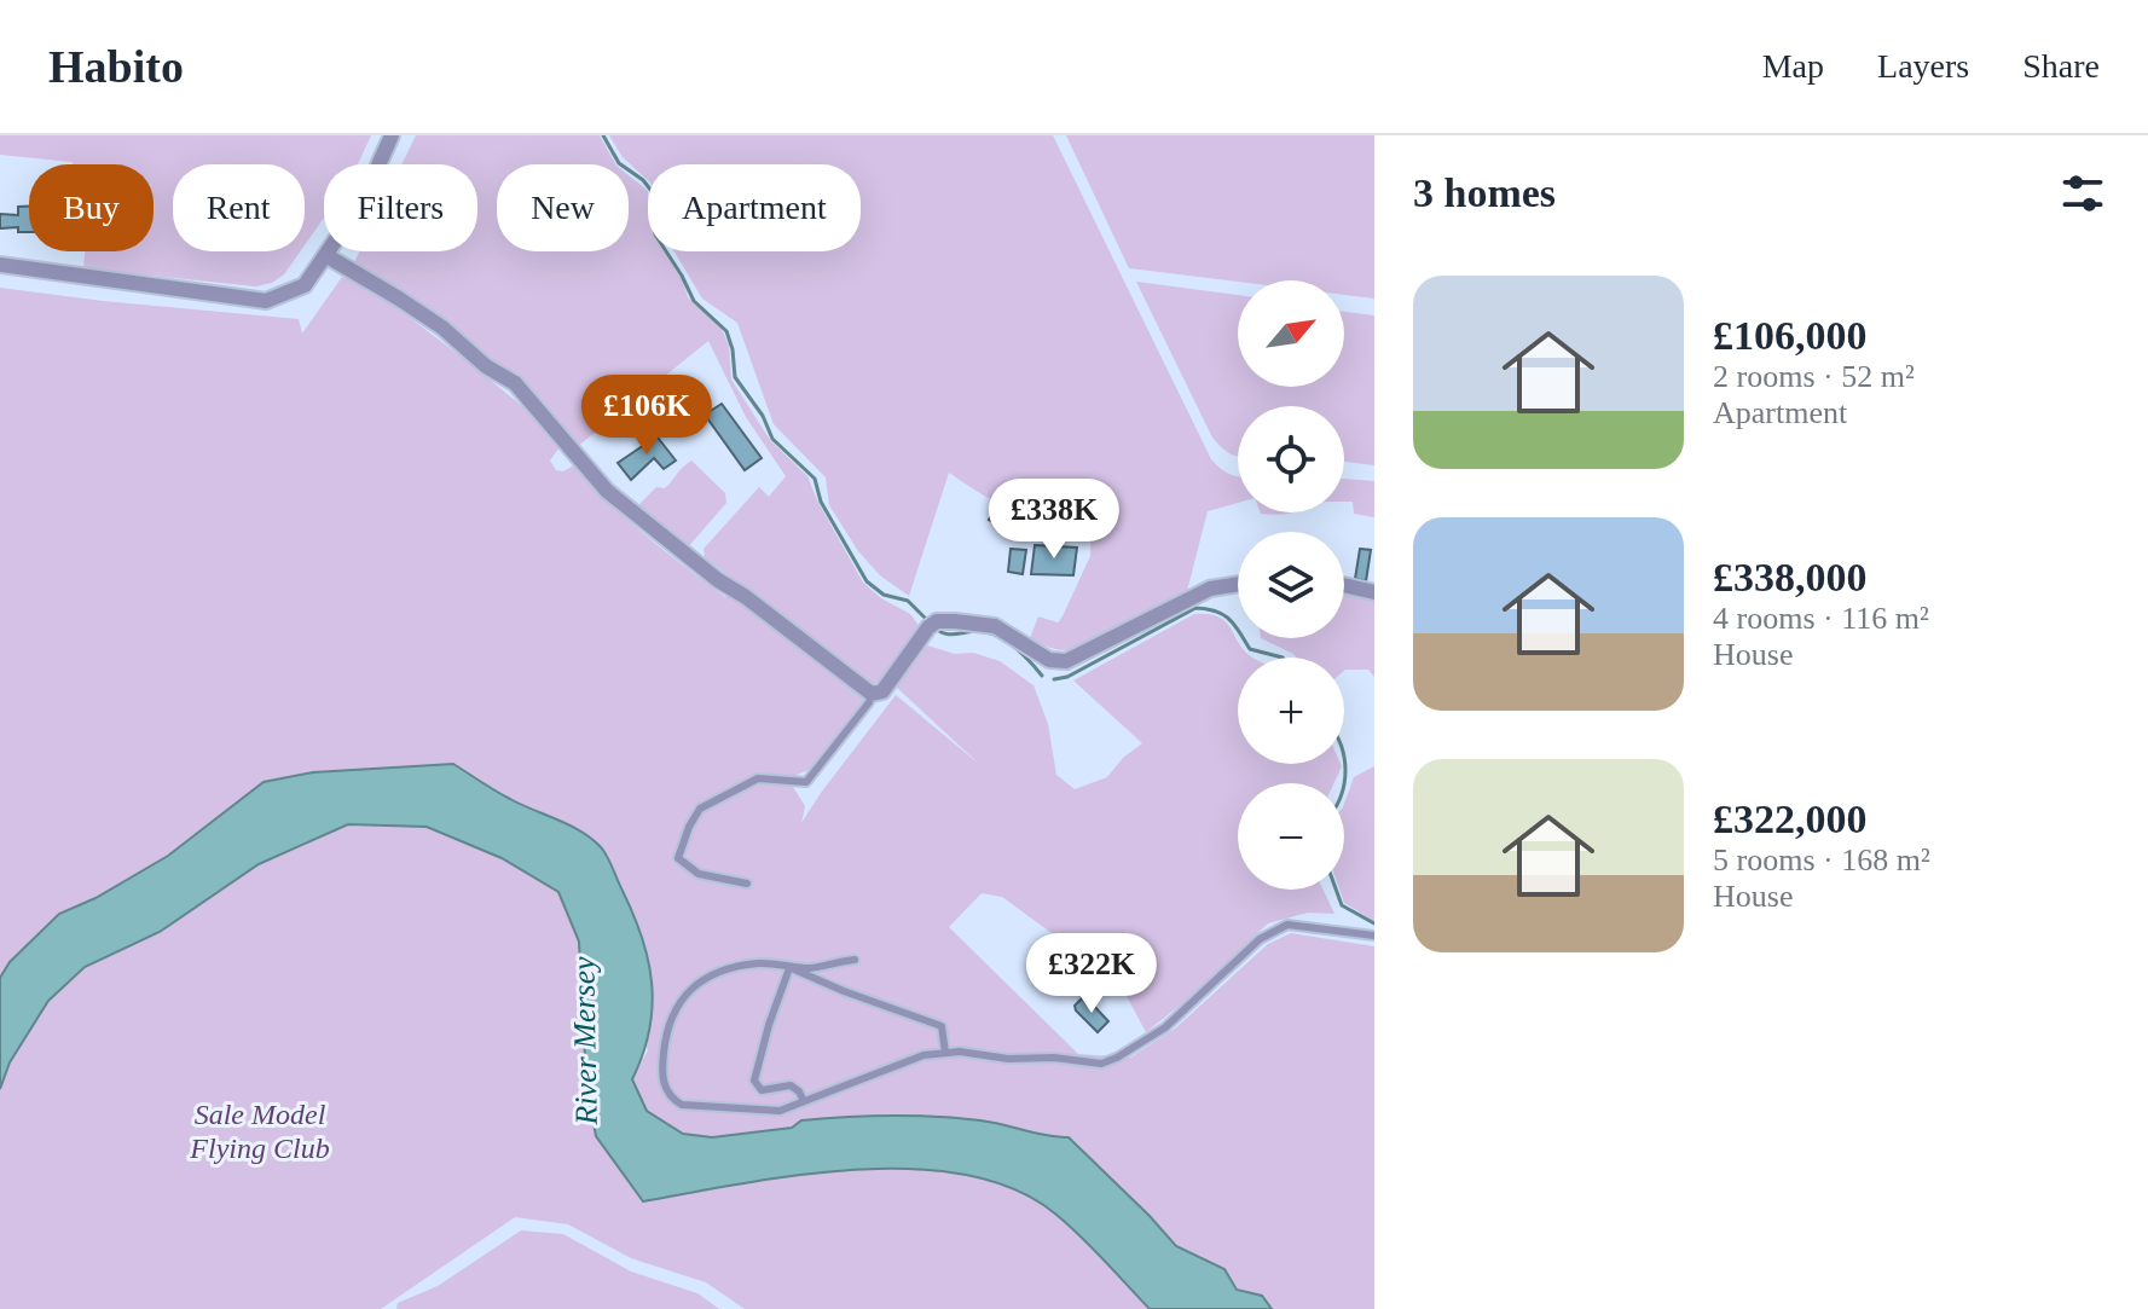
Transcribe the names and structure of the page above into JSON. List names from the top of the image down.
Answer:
{
  "water": ["River Mersey"],
  "parks": ["Sale Model Flying Club"],
  "north": "top right",
  "page": {
    "header": "Habito",
    "nav": ["Map", "Layers", "Share"],
    "heading": "3 homes",
    "chip": [
      "Buy",
      "Rent",
      "Filters",
      "New",
      "Apartment"
    ],
    "list": [
      {
        "name": "£106,000",
        "note": "2 rooms · 52 m² · Apartment"
      },
      {
        "name": "£338,000",
        "note": "4 rooms · 116 m² · House"
      },
      {
        "name": "£322,000",
        "note": "5 rooms · 168 m² · House"
      }
    ],
    "map_buttons": ["+", "−"],
    "price": ["£106K", "£338K", "£322K"]
  }
}
